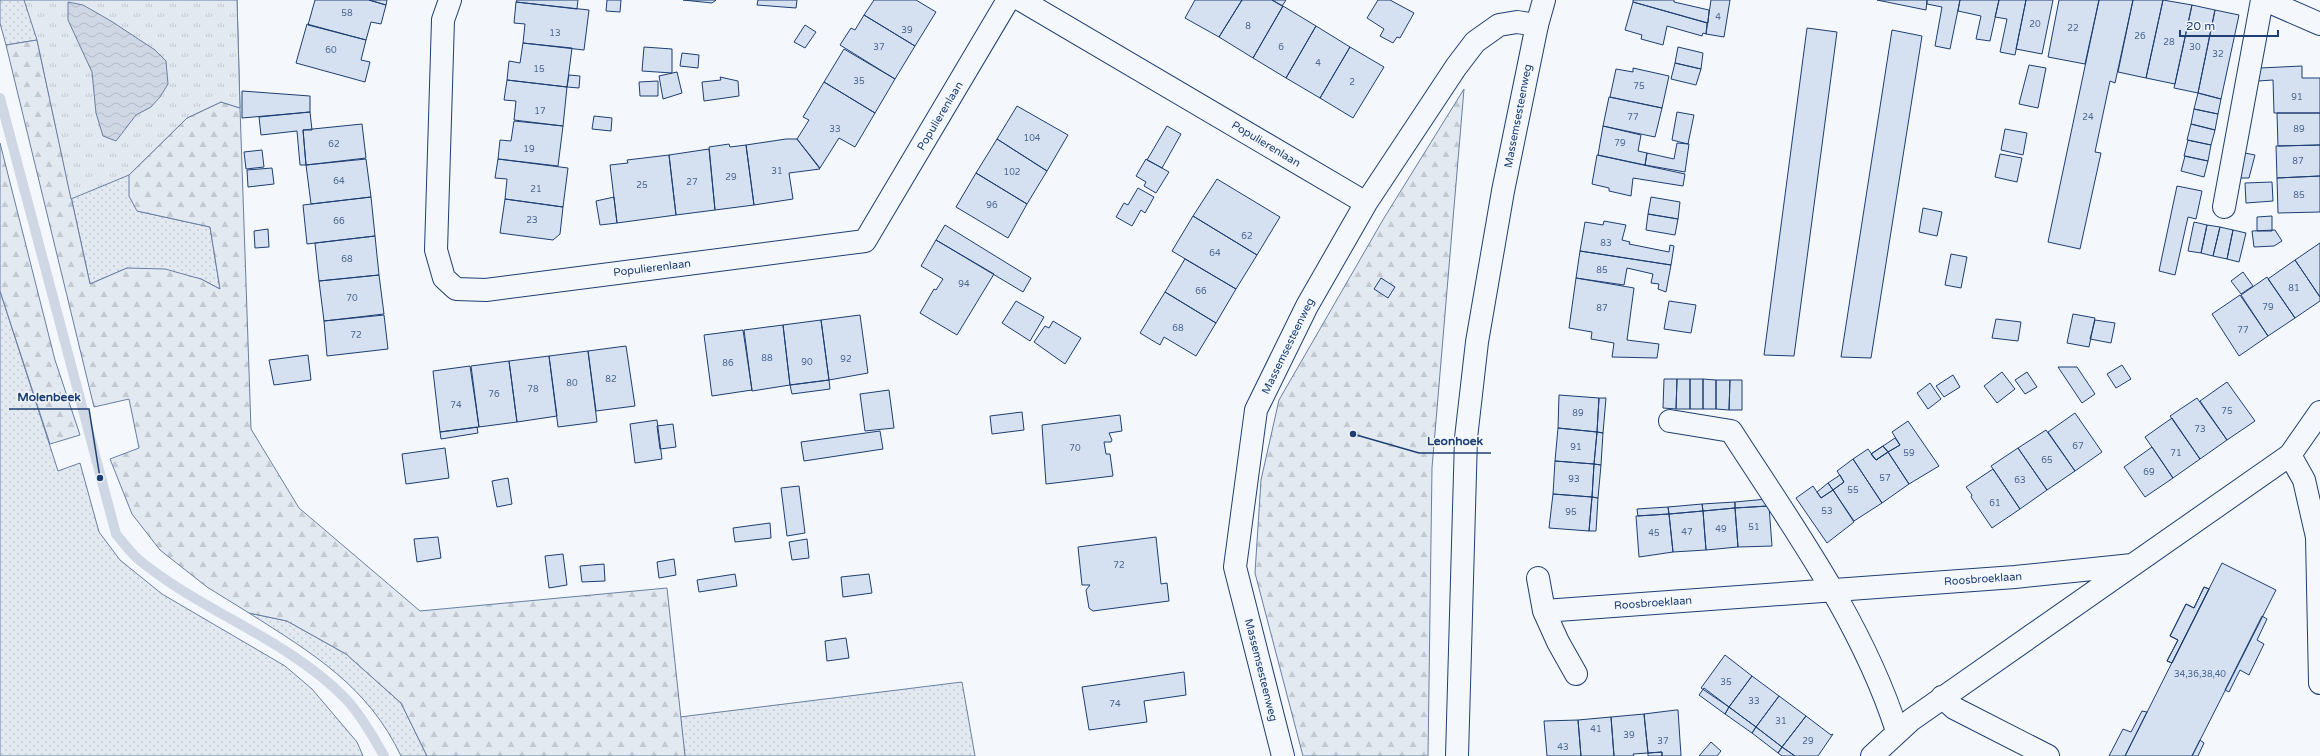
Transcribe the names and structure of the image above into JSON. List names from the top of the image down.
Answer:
{
  "streets": {
    "street": ["Populierenlaan", "Massemsesteenweg", "Roosbroeklaan"]
  },
  "crossings": [
    ["Populierenlaan", "Massemsesteenweg"]
  ],
  "places": ["Leonhoek", "Molenbeek"],
  "house_numbers": [
    "58",
    "4",
    "20",
    "8",
    "22",
    "39",
    "13",
    "26",
    "28",
    "37",
    "6",
    "30",
    "60",
    "32",
    "4",
    "15",
    "35",
    "2",
    "75",
    "91",
    "17",
    "77",
    "24",
    "33",
    "89",
    "104",
    "79",
    "62",
    "19",
    "87",
    "31",
    "102",
    "29",
    "64",
    "27",
    "25",
    "21",
    "85",
    "96",
    "23",
    "66",
    "62",
    "83",
    "64",
    "68",
    "85",
    "94",
    "81",
    "66",
    "70",
    "79",
    "87",
    "68",
    "77",
    "72",
    "88",
    "92",
    "90",
    "86",
    "82",
    "80",
    "78",
    "76",
    "74",
    "75",
    "89",
    "73",
    "67",
    "91",
    "70",
    "59",
    "71",
    "65",
    "69",
    "57",
    "93",
    "63",
    "55",
    "61",
    "53",
    "95",
    "51",
    "49",
    "47",
    "45",
    "72",
    "34,36,38,40",
    "35",
    "33",
    "74",
    "31",
    "41",
    "39",
    "37",
    "29",
    "43"
  ],
  "scale_bar": "20 m"
}
